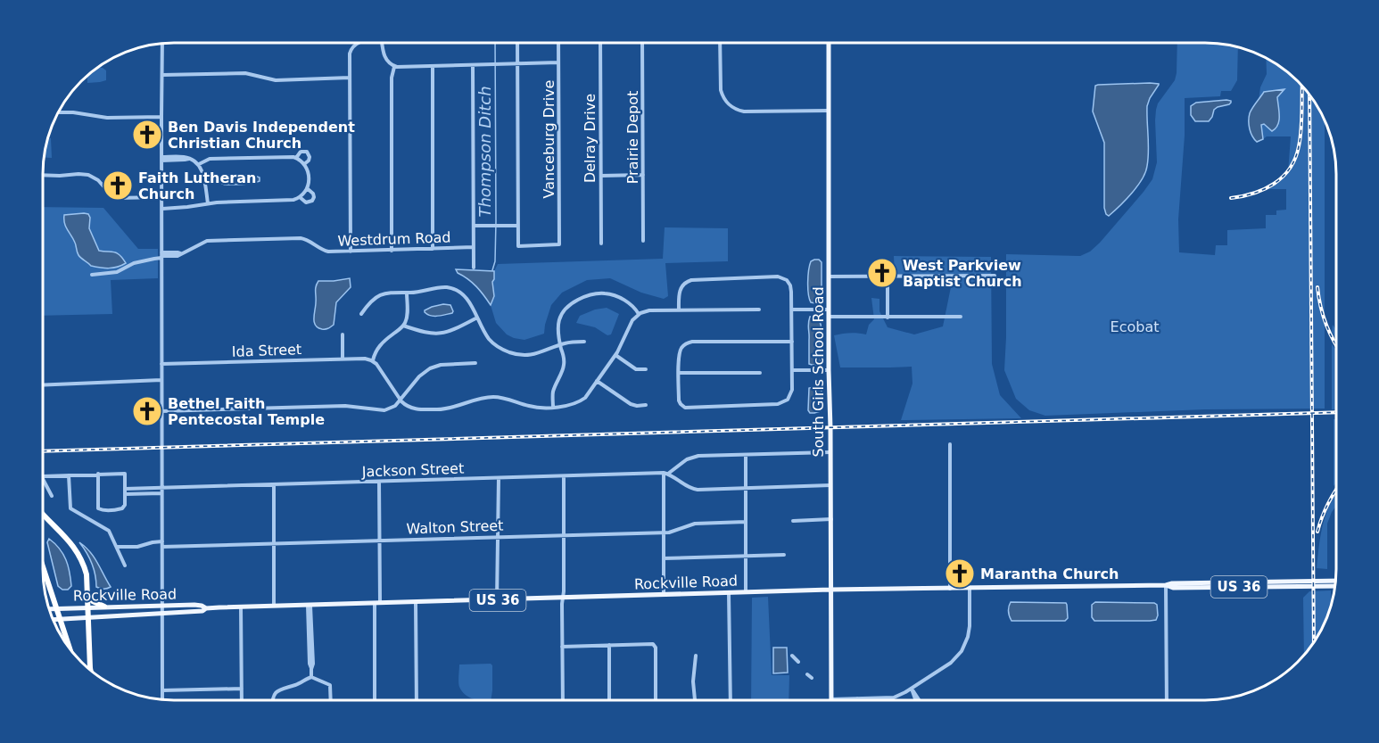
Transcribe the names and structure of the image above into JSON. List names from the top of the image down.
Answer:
{
  "streets": {
    "main road": ["South Girls School Road", "Rockville Road", "US 36"],
    "street": [
      "Prairie Depot",
      "Delray Drive",
      "Vanceburg Drive",
      "Westdrum Road",
      "Ida Street",
      "Jackson Street",
      "Walton Street"
    ]
  },
  "crossings": [
    ["South Girls School Road", "Rockville Road"]
  ],
  "water": ["Thompson Ditch"],
  "parks": ["Ecobat"],
  "places": {
    "church": [
      "Ben Davis Independent Christian Church",
      "Faith Lutheran Church",
      "West Parkview Baptist Church",
      "Bethel Faith Pentecostal Temple",
      "Marantha Church"
    ]
  }
}
